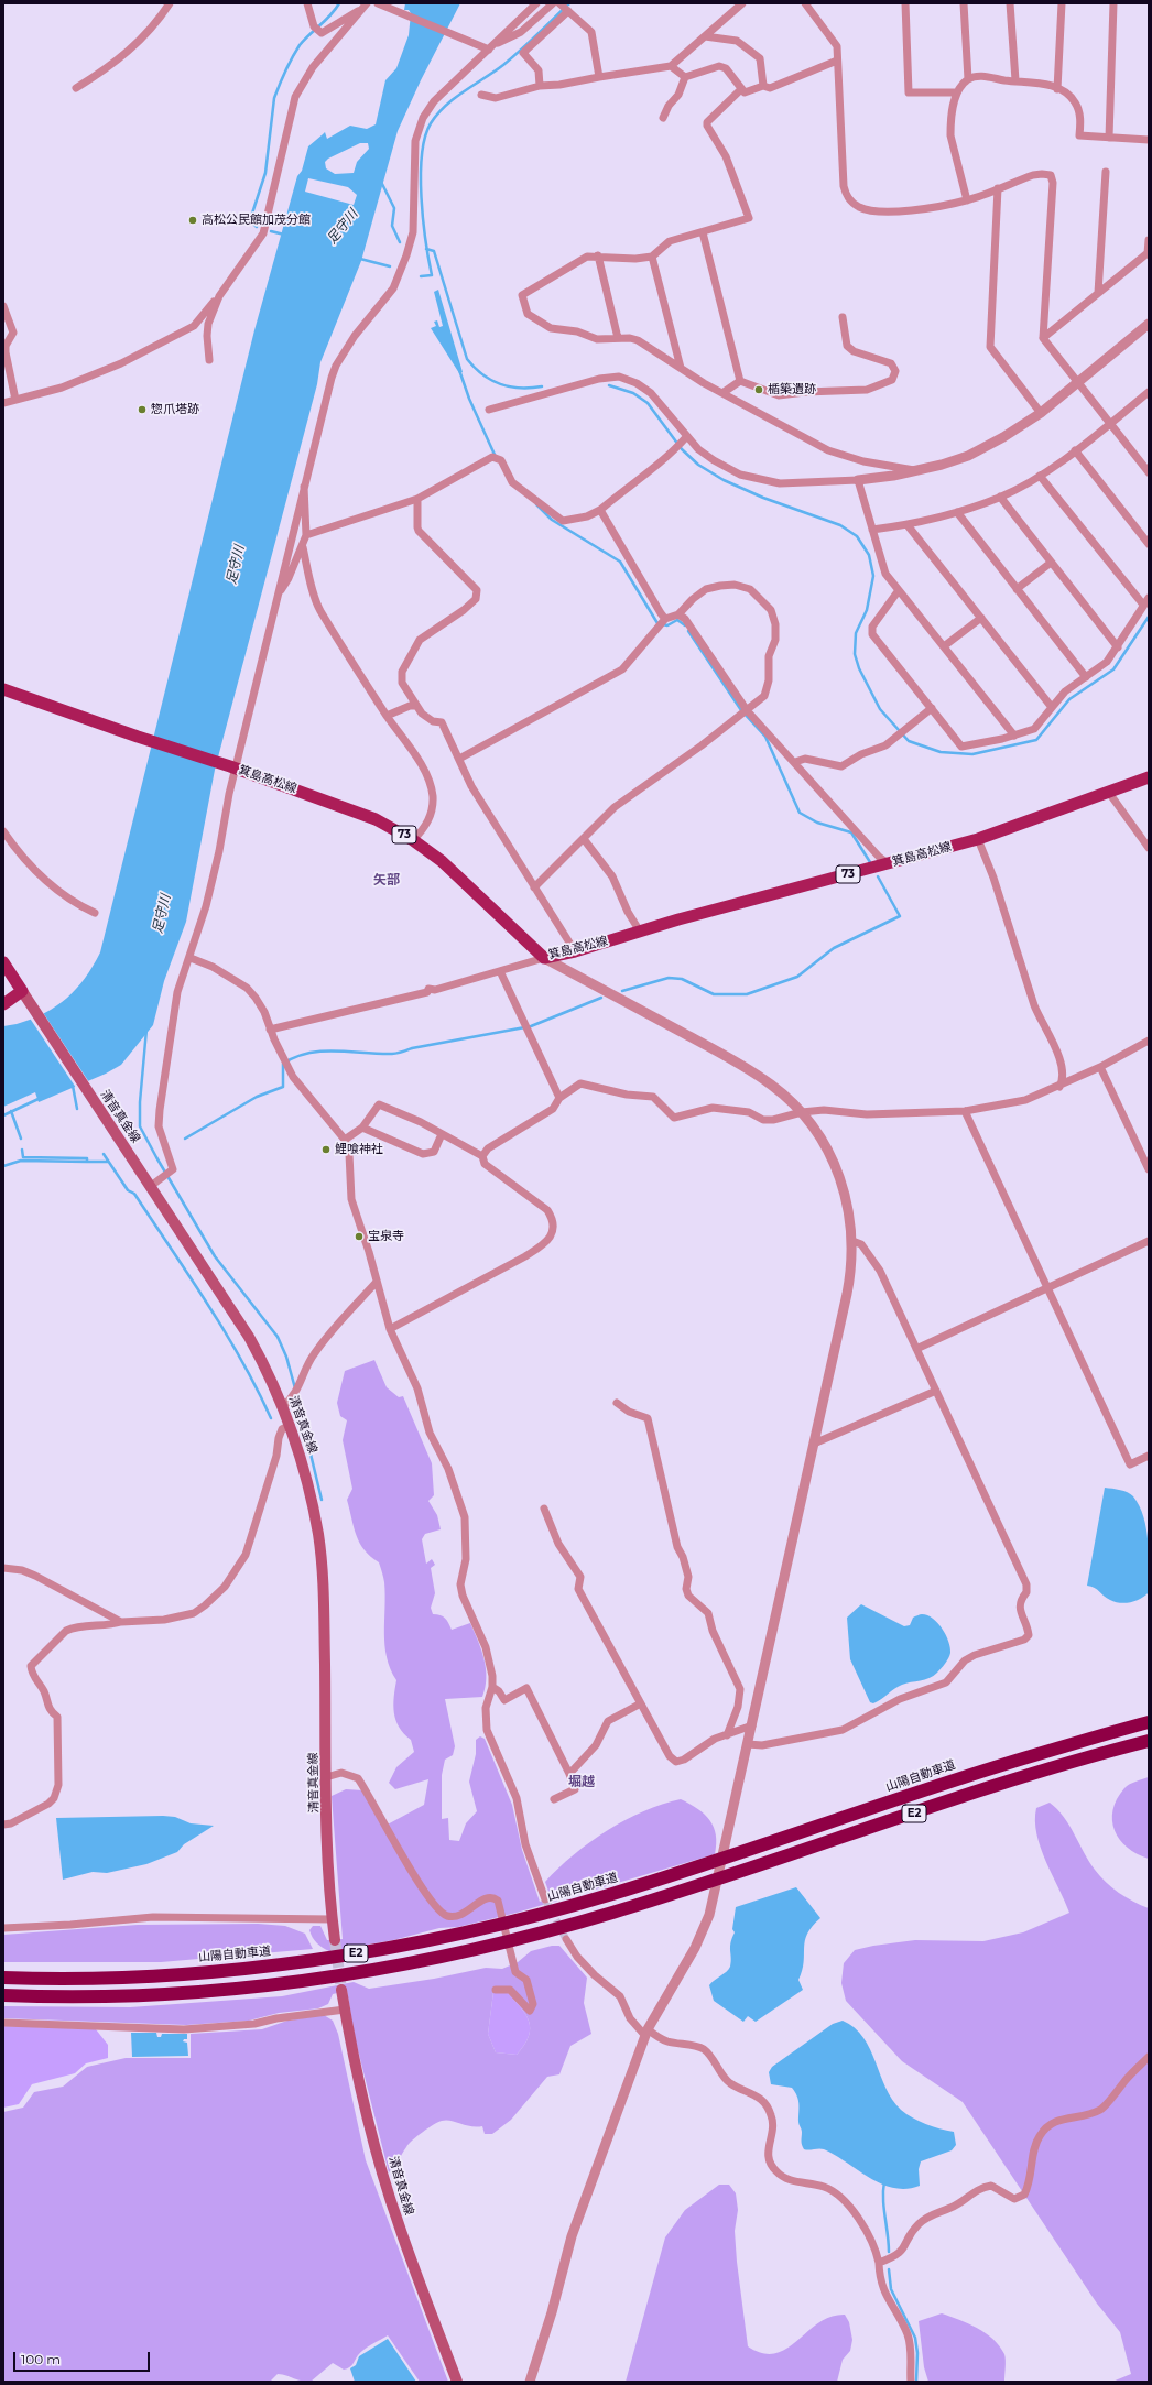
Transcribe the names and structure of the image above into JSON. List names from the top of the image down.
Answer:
{
  "streets": {
    "highway": ["山陽自動車道", "E2"],
    "main road": ["箕島高松線", "73", "清音真金線"]
  },
  "districts": ["矢部", "堀越"],
  "water": ["足守川"],
  "places": [
    "高松公民館加茂分館",
    "楯築遺跡",
    "惣爪塔跡",
    "鯉喰神社",
    "宝泉寺"
  ],
  "scale_bar": "100 m"
}
